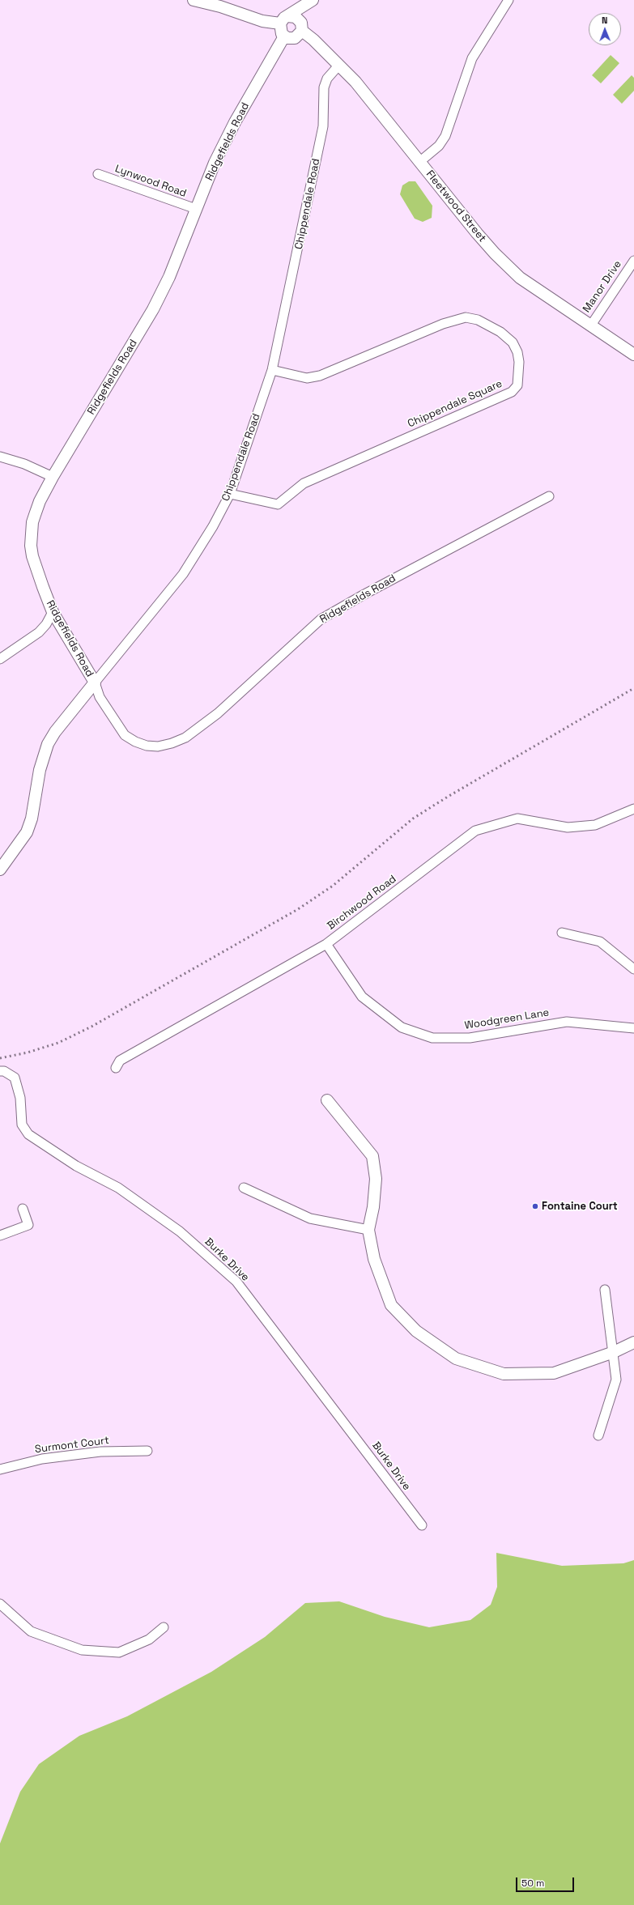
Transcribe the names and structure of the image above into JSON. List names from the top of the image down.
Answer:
{
  "streets": {
    "street": [
      "Ridgefields Road",
      "Lynwood Road",
      "Chippendale Road",
      "Fleetwood Street",
      "Manor Drive",
      "Chippendale Square",
      "Birchwood Road",
      "Woodgreen Lane",
      "Burke Drive",
      "Surmont Court"
    ]
  },
  "crossings": [
    ["Ridgefields Road", "Lynwood Road"],
    ["Ridgefields Road", "Chippendale Road"],
    ["Ridgefields Road", "Fleetwood Street"],
    ["Chippendale Road", "Fleetwood Street"],
    ["Chippendale Road", "Chippendale Square"],
    ["Fleetwood Street", "Manor Drive"],
    ["Birchwood Road", "Woodgreen Lane"]
  ],
  "places": ["Fontaine Court"],
  "scale_bar": "50 m",
  "north": "top"
}
